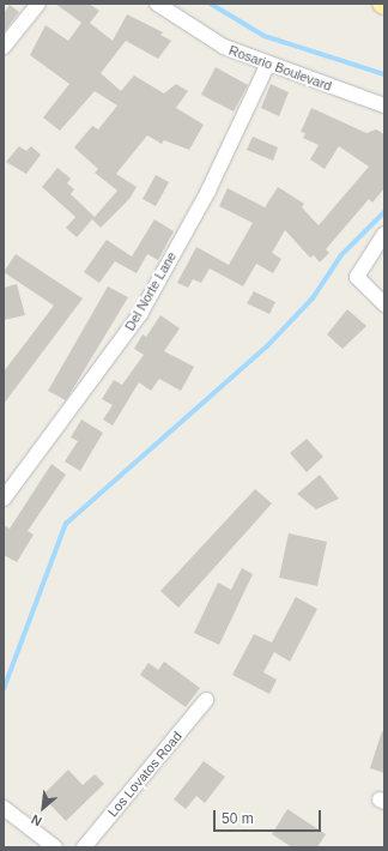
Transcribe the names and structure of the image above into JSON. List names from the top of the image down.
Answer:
{
  "streets": {
    "street": ["Rosario Boulevard", "Del Norte Lane", "Los Lovatos Road"]
  },
  "crossings": [
    ["Rosario Boulevard", "Del Norte Lane"]
  ],
  "scale_bar": "50 m",
  "north": "bottom left"
}
